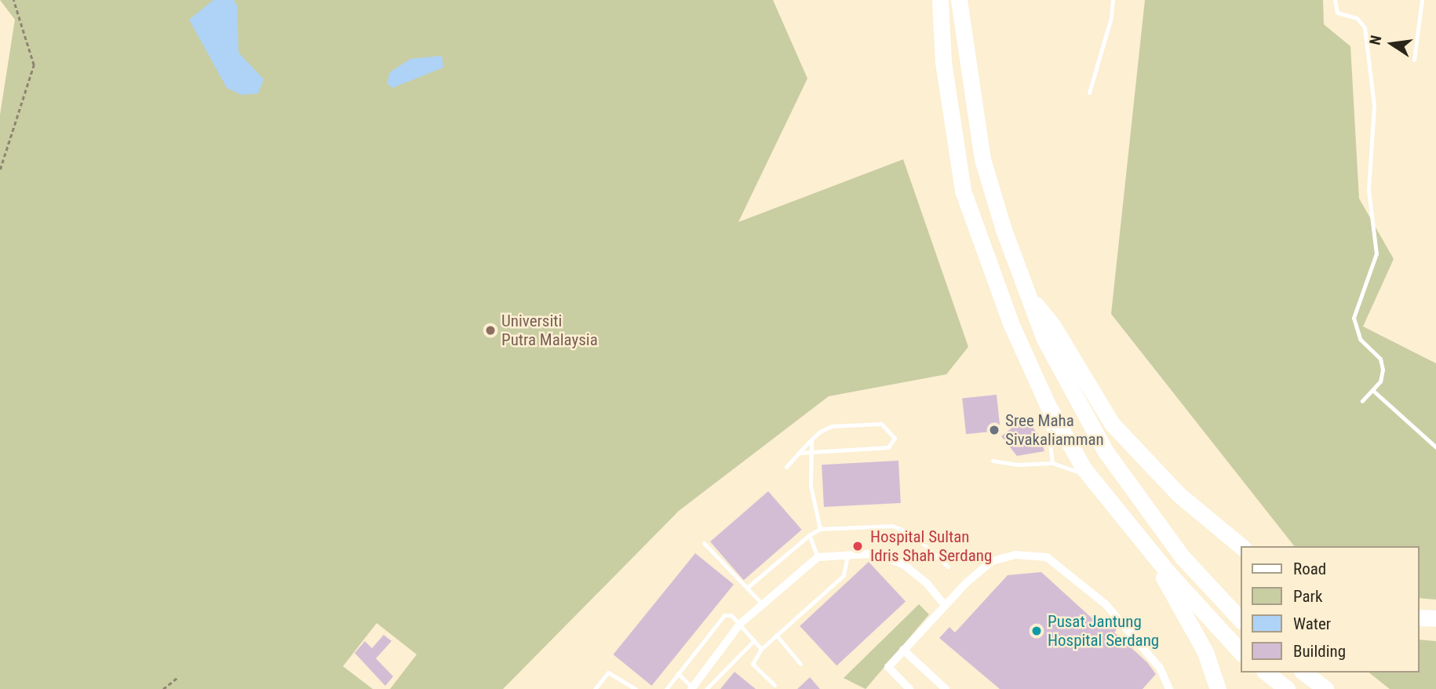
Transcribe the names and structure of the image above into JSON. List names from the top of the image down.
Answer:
{
  "places": [
    "Universiti Putra Malaysia",
    "Sree Maha Sivakaliamman",
    "Hospital Sultan Idris Shah Serdang",
    "Pusat Jantung Hospital Serdang"
  ],
  "legend": [
    "Road",
    "Park",
    "Water",
    "Building"
  ],
  "north": "left"
}
